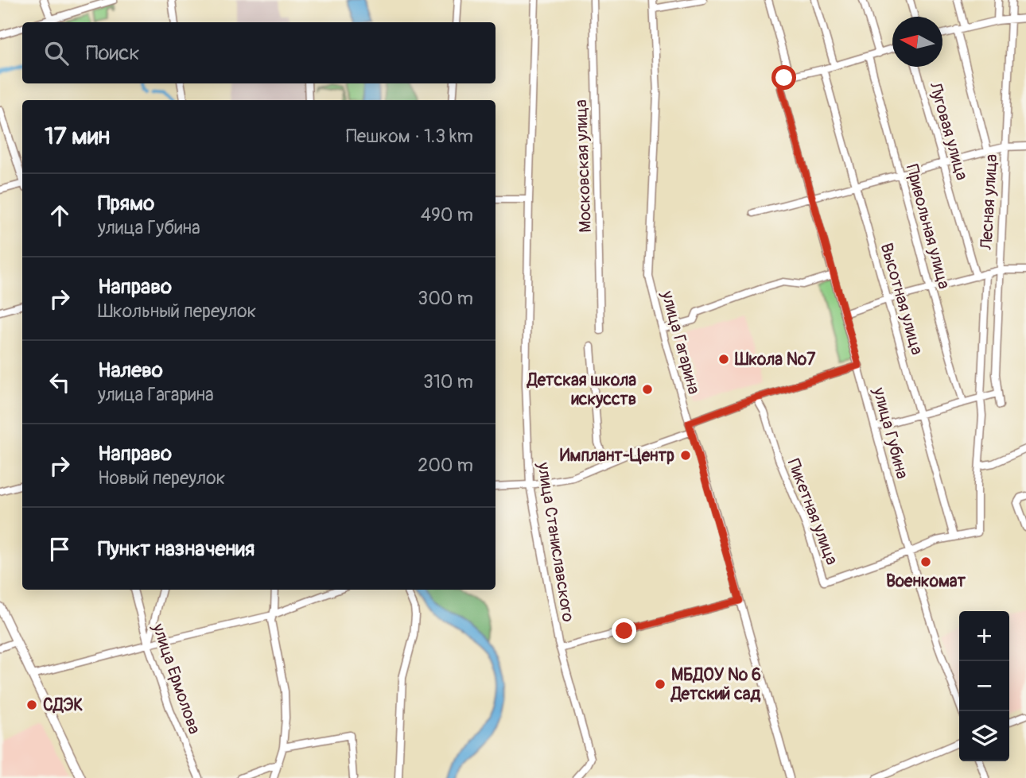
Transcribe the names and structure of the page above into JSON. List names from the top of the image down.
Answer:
{
  "streets": {
    "street": [
      "Луговая улица",
      "Московская улица",
      "Лесная улица",
      "Привольная улица",
      "Высотная улица",
      "улица Гагарина",
      "улица Губина",
      "Пикетная улица",
      "улица Станиславского",
      "улица Ермолова"
    ]
  },
  "crossings": [
    ["Лесная улица", "Высотная улица"],
    ["улица Губина", "Пикетная улица"]
  ],
  "places": [
    "Школа №7",
    "Детская школа искусств",
    "Имплант-Центр",
    "Военкомат",
    "МБДОУ № 6 Детский сад",
    "СДЭК"
  ],
  "north": "left",
  "page": {
    "search": "Поиск",
    "heading": ["17 мин", "Пешком · 1.3 km"],
    "list": [
      ["Прямо", "улица Губина", "490 m"],
      ["Направо", "Школьный переулок", "300 m"],
      ["Налево", "улица Гагарина", "310 m"],
      ["Направо", "Новый переулок", "200 m"],
      "Пункт назначения"
    ],
    "map_buttons": ["+", "−"]
  }
}
